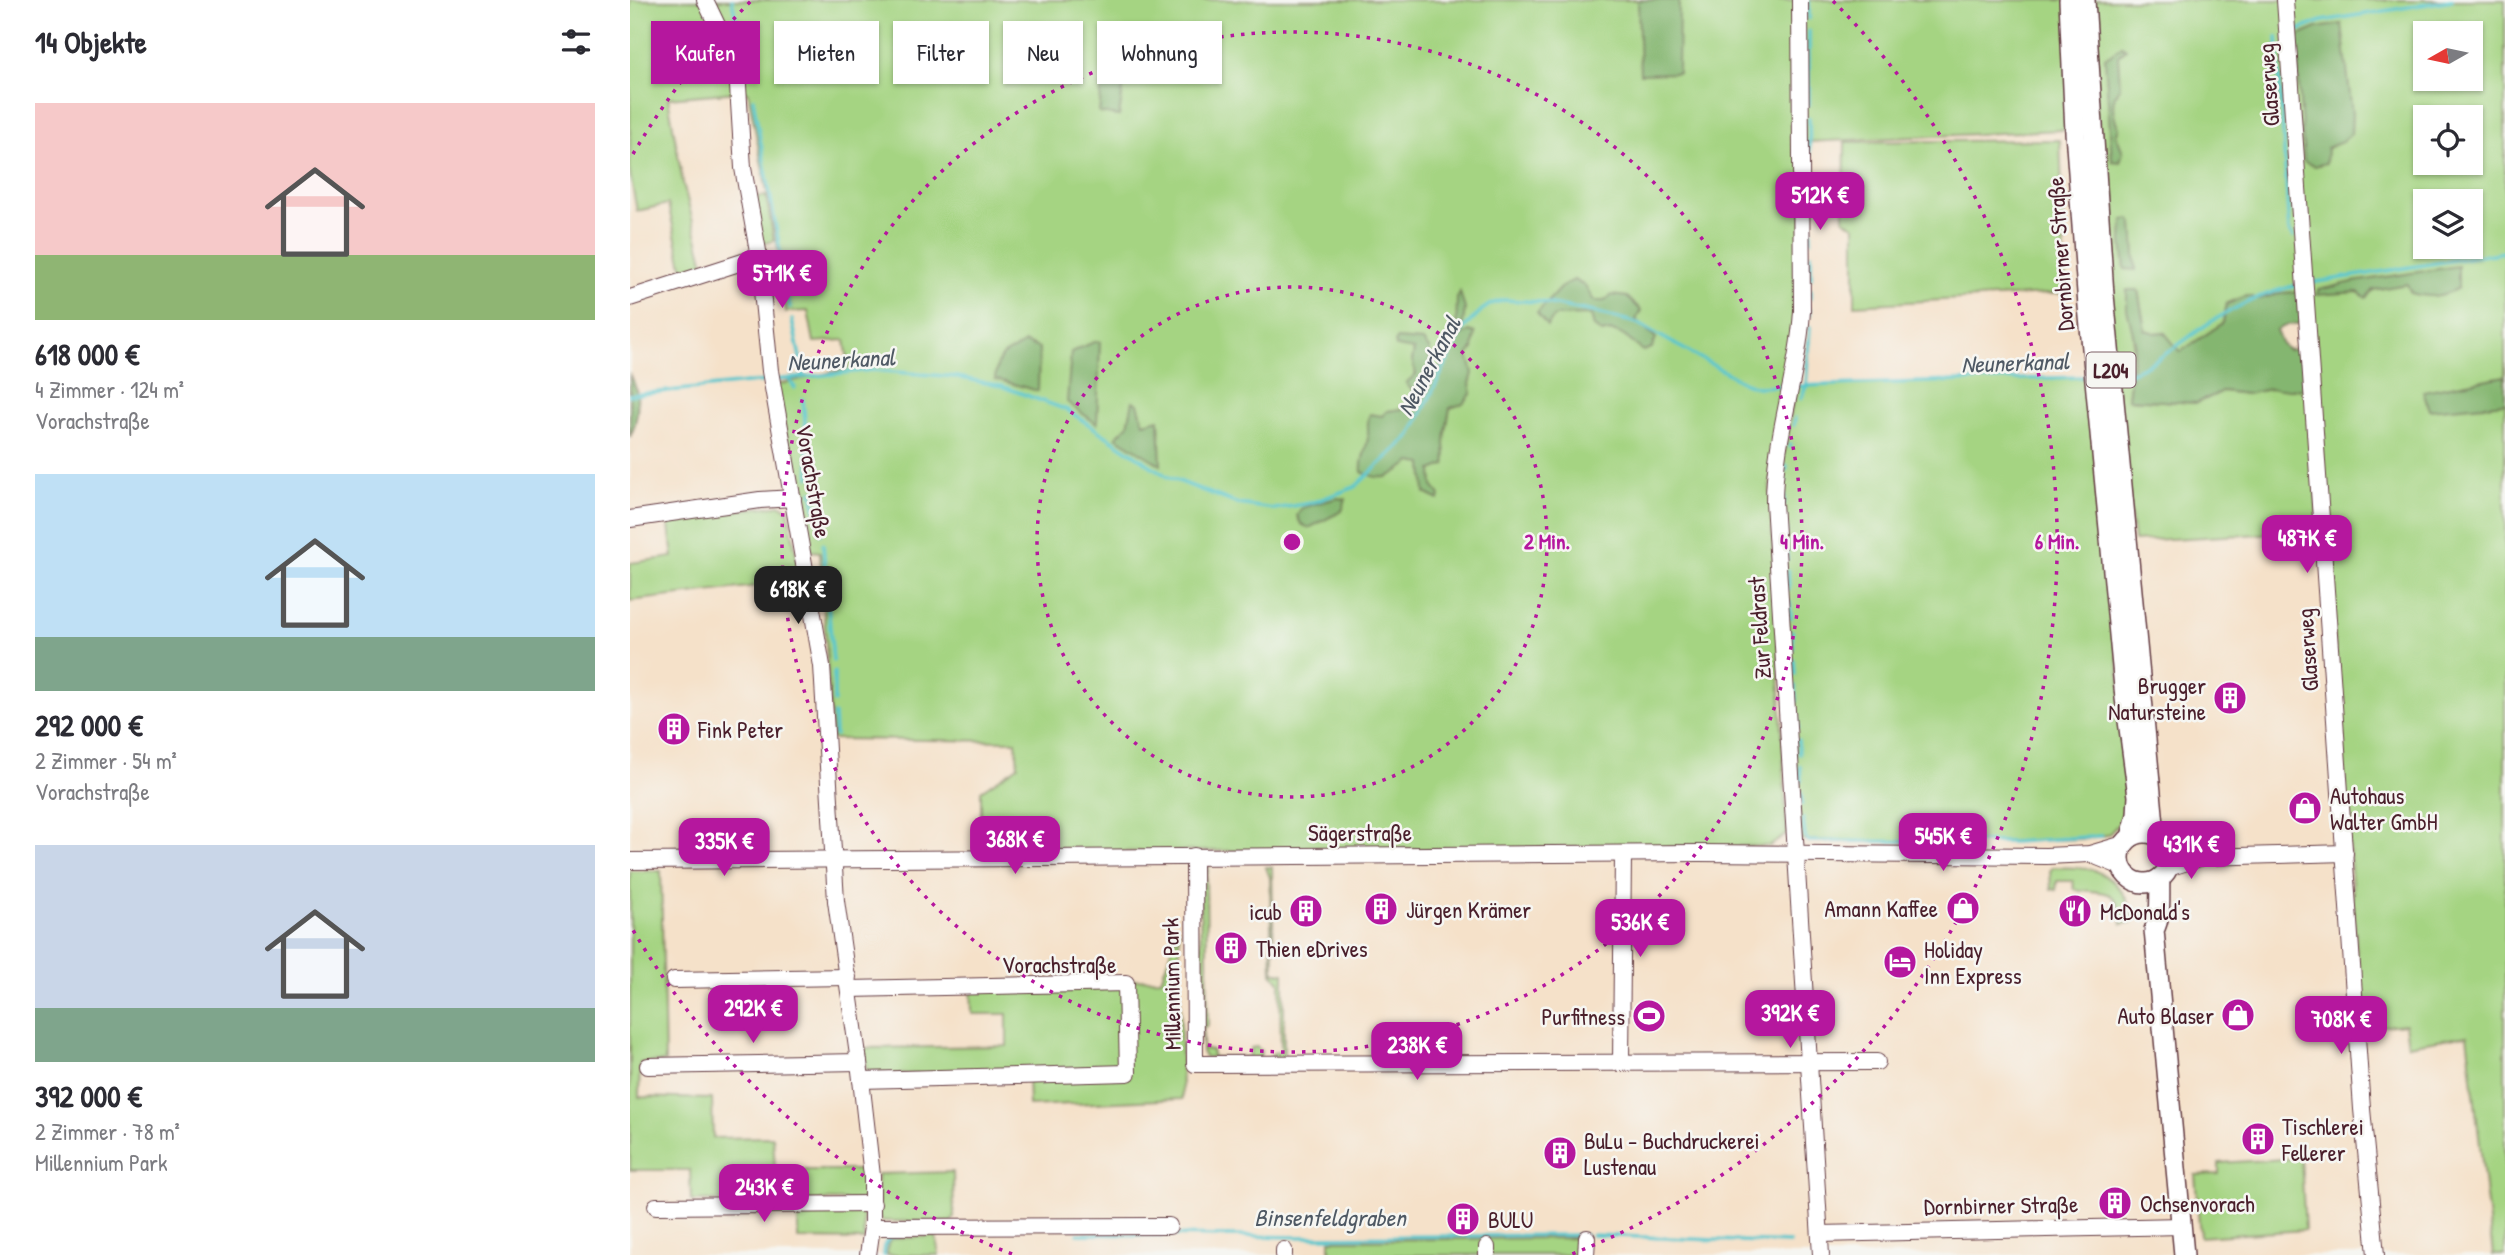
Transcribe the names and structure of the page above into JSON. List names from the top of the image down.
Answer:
{
  "streets": {
    "main road": ["Dornbirner Straße", "L204"],
    "street": [
      "Glaserweg",
      "Vorachstraße",
      "Zur Feldrast",
      "Sägerstraße",
      "Millennium Park"
    ]
  },
  "crossings": [
    ["Dornbirner Straße", "Zur Feldrast"],
    ["Dornbirner Straße", "Sägerstraße"],
    ["Vorachstraße", "Sägerstraße"],
    ["Zur Feldrast", "Sägerstraße"],
    ["Zur Feldrast", "Millennium Park"],
    ["Sägerstraße", "Millennium Park"]
  ],
  "water": ["Neunerkanal", "Binsenfeldgraben"],
  "places": {
    "building": [
      "Brugger Natursteine",
      "Fink Peter",
      "Jürgen Krämer",
      "icub",
      "Thien eDrives",
      "Tischlerei Fellerer",
      "BuLu - Buchdruckerei Lustenau",
      "Ochsenvorach",
      "BULU"
    ],
    "shop": ["Autohaus Walter GmbH", "Amann Kaffee", "Auto Blaser"],
    "restaurant": ["McDonald's"],
    "hotel": ["Holiday Inn Express"],
    "sports": ["Purfitness"]
  },
  "north": "left",
  "page": {
    "heading": "14 Objekte",
    "chip": [
      "Kaufen",
      "Mieten",
      "Filter",
      "Neu",
      "Wohnung"
    ],
    "list": [
      {
        "name": "618 000 €",
        "note": "4 Zimmer · 124 m² · Vorachstraße"
      },
      {
        "name": "292 000 €",
        "note": "2 Zimmer · 54 m² · Vorachstraße"
      },
      {
        "name": "392 000 €",
        "note": "2 Zimmer · 78 m² · Millennium Park"
      }
    ],
    "price": [
      "512K €",
      "571K €",
      "487K €",
      "618K €",
      "545K €",
      "368K €",
      "335K €",
      "431K €",
      "536K €",
      "292K €",
      "392K €",
      "708K €",
      "238K €",
      "243K €"
    ]
  },
  "rings": ["2 Min.", "4 Min.", "6 Min."]
}
